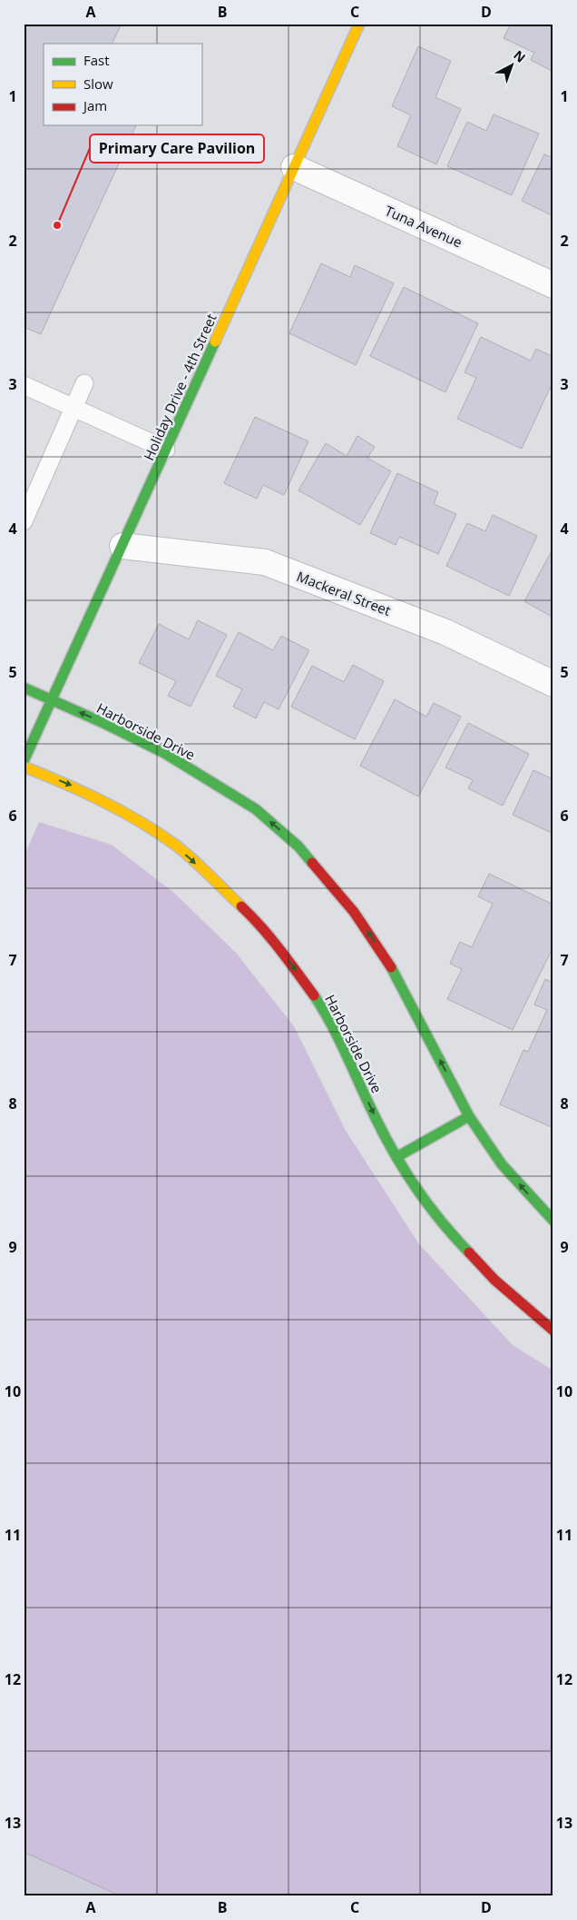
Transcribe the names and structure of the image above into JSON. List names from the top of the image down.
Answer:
{
  "streets": {
    "main road": ["Holiday Drive - 4th Street", "Harborside Drive"],
    "street": ["Tuna Avenue", "Mackeral Street"]
  },
  "crossings": [
    ["Tuna Avenue", "Holiday Drive - 4th Street"],
    ["Holiday Drive - 4th Street", "Mackeral Street"],
    ["Holiday Drive - 4th Street", "Harborside Drive"]
  ],
  "places": ["Primary Care Pavilion"],
  "legend": ["Fast", "Slow", "Jam"],
  "north": "top right",
  "grid": {
    "columns": [
      "A",
      "B",
      "C",
      "D"
    ],
    "rows": [
      "1",
      "2",
      "3",
      "4",
      "5",
      "6",
      "7",
      "8",
      "9",
      "10",
      "11",
      "12",
      "13"
    ]
  }
}
